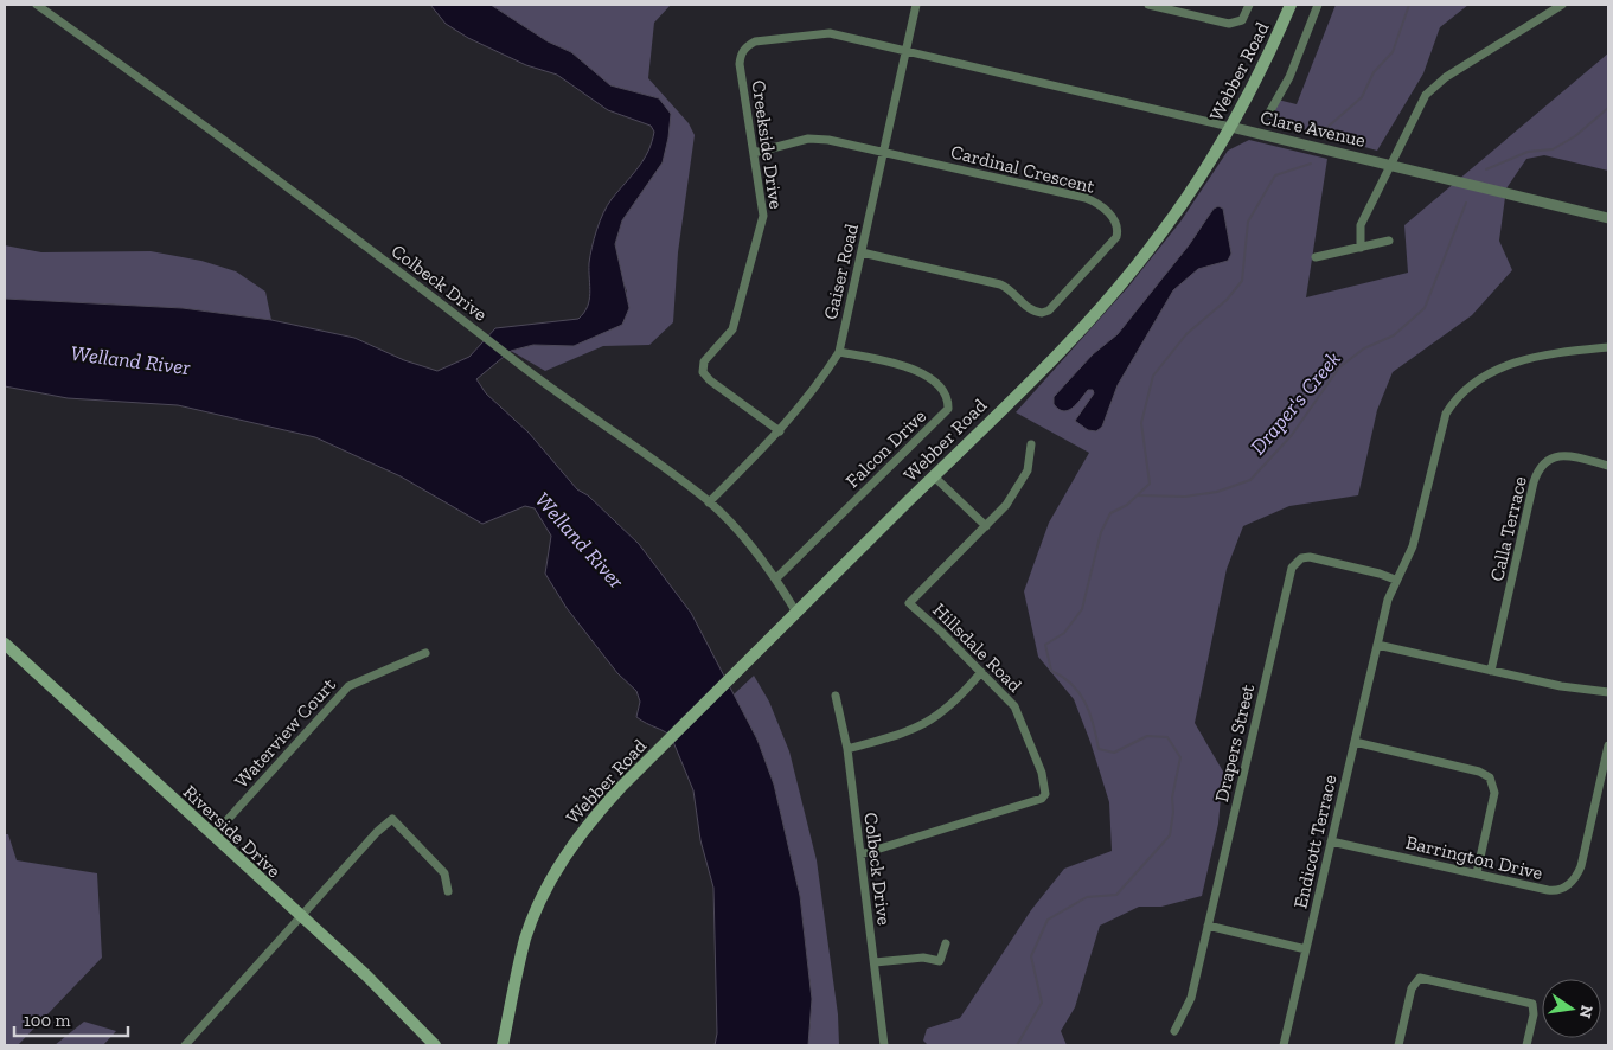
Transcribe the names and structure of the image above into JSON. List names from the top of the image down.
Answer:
{
  "streets": {
    "main road": ["Webber Road", "Riverside Drive"],
    "street": [
      "Clare Avenue",
      "Creekside Drive",
      "Cardinal Crescent",
      "Gaiser Road",
      "Colbeck Drive",
      "Falcon Drive",
      "Calla Terrace",
      "Hillsdale Road",
      "Waterview Court",
      "Drapers Street",
      "Endicott Terrace",
      "Barrington Drive"
    ]
  },
  "crossings": [
    ["Webber Road", "Clare Avenue"],
    ["Webber Road", "Colbeck Drive"],
    ["Clare Avenue", "Creekside Drive"],
    ["Clare Avenue", "Gaiser Road"],
    ["Creekside Drive", "Gaiser Road"],
    ["Cardinal Crescent", "Gaiser Road"],
    ["Gaiser Road", "Colbeck Drive"],
    ["Gaiser Road", "Falcon Drive"],
    ["Colbeck Drive", "Falcon Drive"],
    ["Colbeck Drive", "Hillsdale Road"],
    ["Waterview Court", "Riverside Drive"],
    ["Drapers Street", "Endicott Terrace"],
    ["Endicott Terrace", "Barrington Drive"]
  ],
  "water": ["Welland River", "Draper's Creek"],
  "scale_bar": "100 m",
  "north": "right"
}
